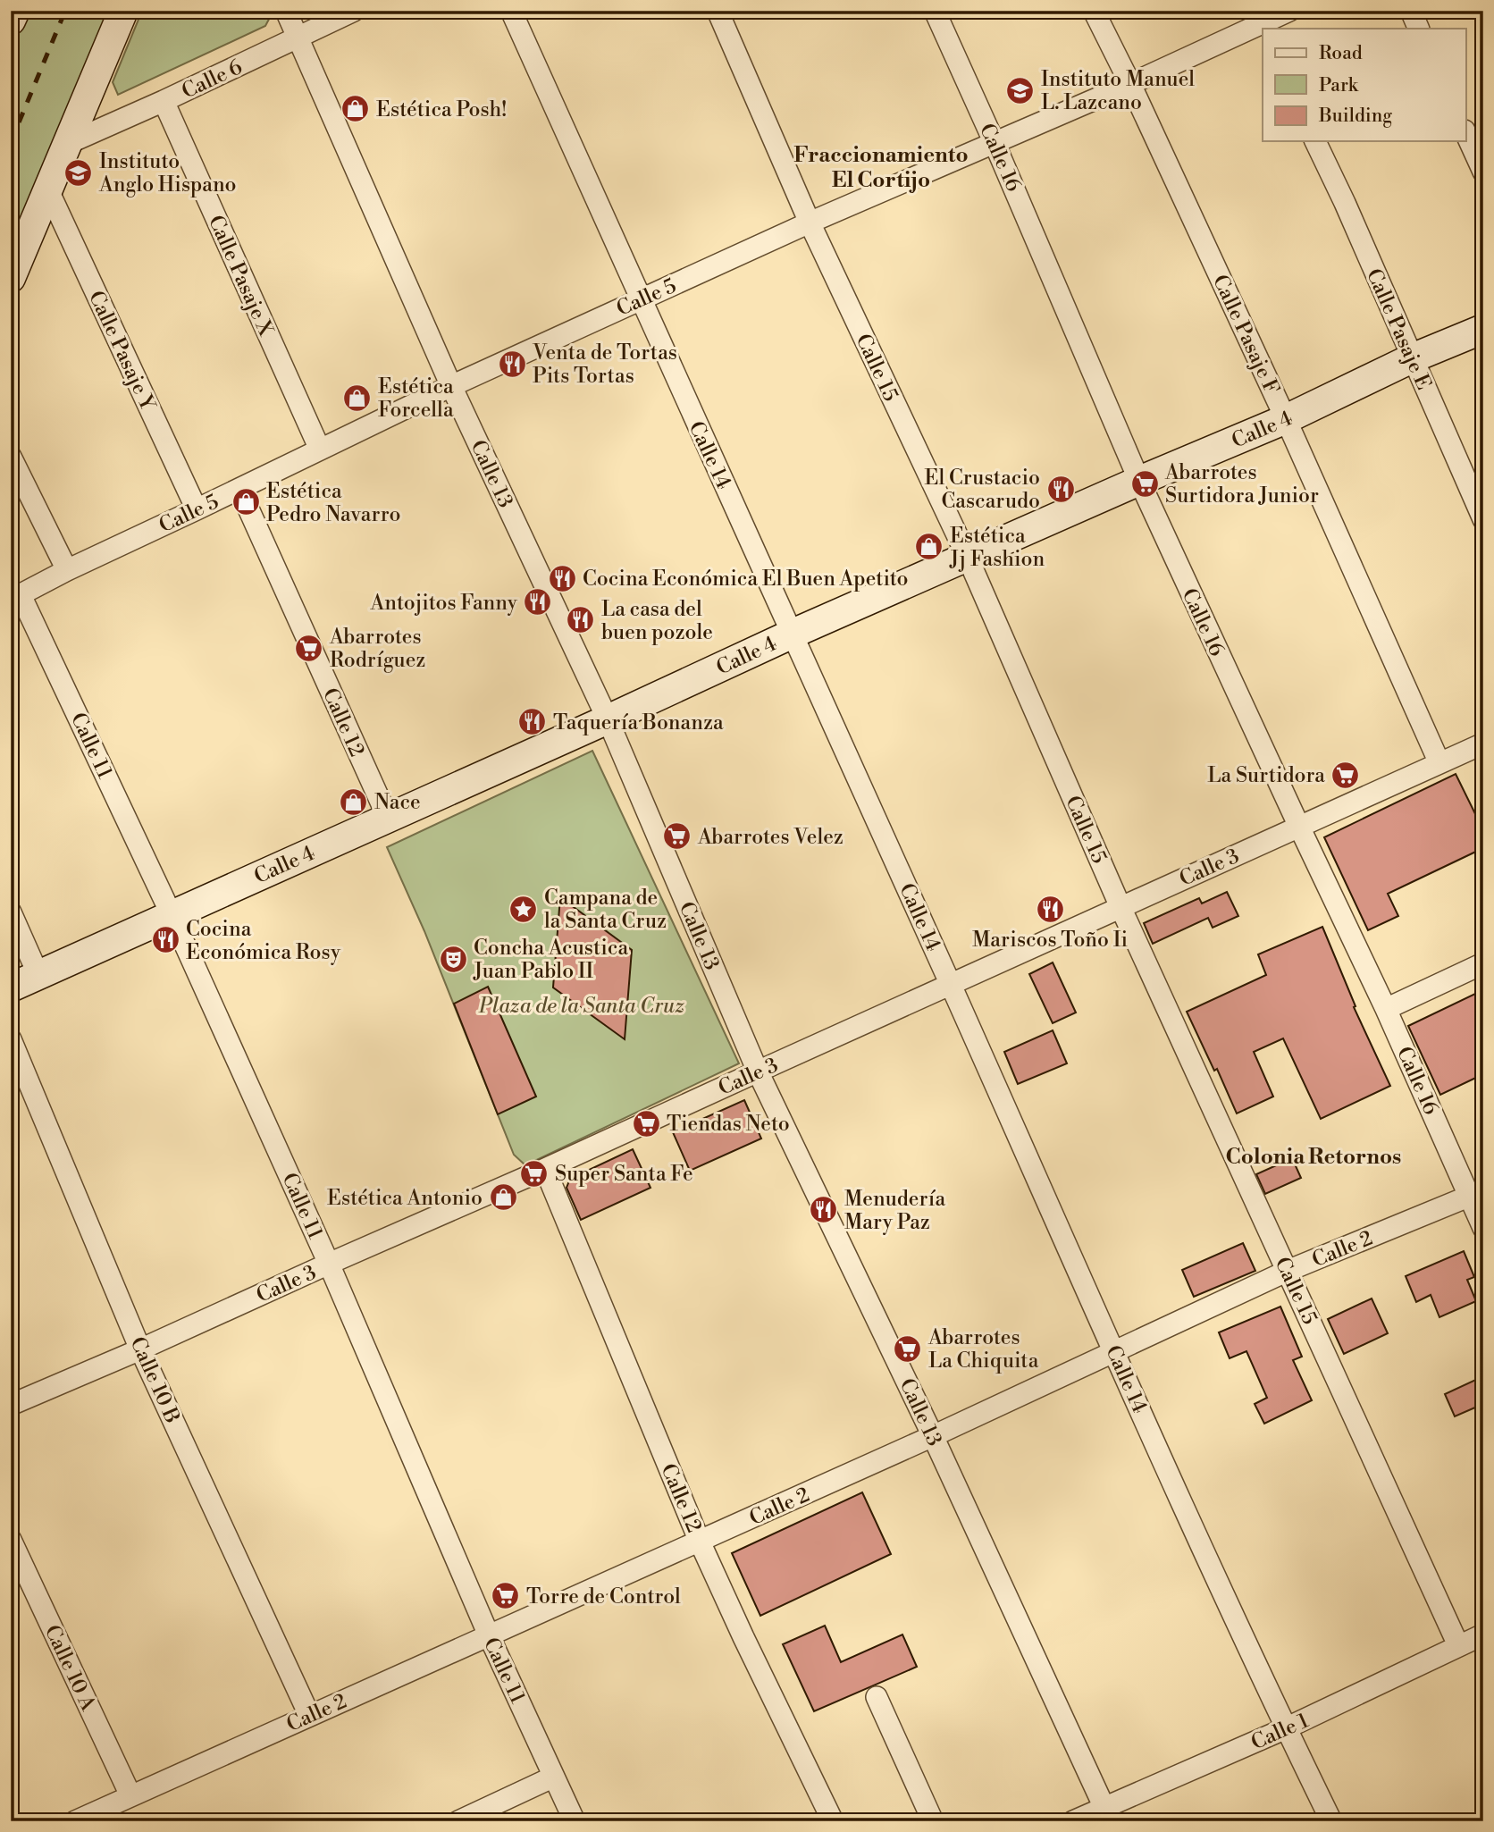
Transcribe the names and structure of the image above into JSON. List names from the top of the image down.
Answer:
{
  "streets": {
    "street": [
      "Calle 6",
      "Calle 16",
      "Calle Pasaje X",
      "Calle 5",
      "Calle Pasaje E",
      "Calle Pasaje F",
      "Calle Pasaje Y",
      "Calle 15",
      "Calle 4",
      "Calle 14",
      "Calle 13",
      "Calle 12",
      "Calle 11",
      "Calle 3",
      "Calle 2",
      "Calle 10 B",
      "Calle 10 A",
      "Calle 1"
    ]
  },
  "crossings": [
    ["Calle 6", "Calle Pasaje X"],
    ["Calle 6", "Calle 13"],
    ["Calle 16", "Calle 5"],
    ["Calle 16", "Calle 4"],
    ["Calle 16", "Calle 3"],
    ["Calle 16", "Calle 2"],
    ["Calle Pasaje X", "Calle 5"],
    ["Calle 5", "Calle Pasaje F"],
    ["Calle 5", "Calle Pasaje Y"],
    ["Calle 5", "Calle 15"],
    ["Calle 5", "Calle 14"],
    ["Calle 5", "Calle 13"],
    ["Calle 5", "Calle 12"],
    ["Calle 5", "Calle 11"],
    ["Calle Pasaje E", "Calle 4"],
    ["Calle Pasaje F", "Calle 4"],
    ["Calle Pasaje F", "Calle 3"],
    ["Calle 15", "Calle 4"],
    ["Calle 15", "Calle 3"],
    ["Calle 15", "Calle 2"],
    ["Calle 15", "Calle 1"],
    ["Calle 4", "Calle 14"],
    ["Calle 4", "Calle 13"],
    ["Calle 4", "Calle 12"],
    ["Calle 4", "Calle 11"],
    ["Calle 14", "Calle 3"],
    ["Calle 14", "Calle 2"],
    ["Calle 14", "Calle 1"],
    ["Calle 13", "Calle 3"],
    ["Calle 13", "Calle 2"],
    ["Calle 13", "Calle 1"],
    ["Calle 12", "Calle 3"],
    ["Calle 12", "Calle 2"],
    ["Calle 11", "Calle 3"],
    ["Calle 11", "Calle 2"],
    ["Calle 3", "Calle 10 B"],
    ["Calle 2", "Calle 10 B"],
    ["Calle 2", "Calle 10 A"]
  ],
  "districts": ["Fraccionamiento El Cortijo", "Colonia Retornos"],
  "parks": ["Plaza de la Santa Cruz"],
  "places": {
    "school or university": ["Instituto Manuel L. Lazcano", "Instituto Anglo Hispano"],
    "shop": [
      "Estética Posh!",
      "Estética Forcella",
      "Estética Pedro Navarro",
      "Estética Jj Fashion",
      "Nace",
      "Estética Antonio"
    ],
    "restaurant": [
      "Venta de Tortas Pits Tortas",
      "El Crustacio Cascarudo",
      "Cocina Económica El Buen Apetito",
      "Antojitos Fanny",
      "La casa del buen pozole",
      "Taquería Bonanza",
      "Mariscos Toño Ii",
      "Cocina Económica Rosy",
      "Menudería Mary Paz"
    ],
    "supermarket": [
      "Abarrotes Surtidora Junior",
      "Abarrotes Rodríguez",
      "La Surtidora",
      "Abarrotes Velez",
      "Tiendas Neto",
      "Super Santa Fe",
      "Abarrotes La Chiquita",
      "Torre de Control"
    ],
    "place": ["Campana de la Santa Cruz"],
    "theatre": ["Concha Acustica Juan Pablo II"]
  },
  "legend": ["Road", "Park", "Building"]
}
